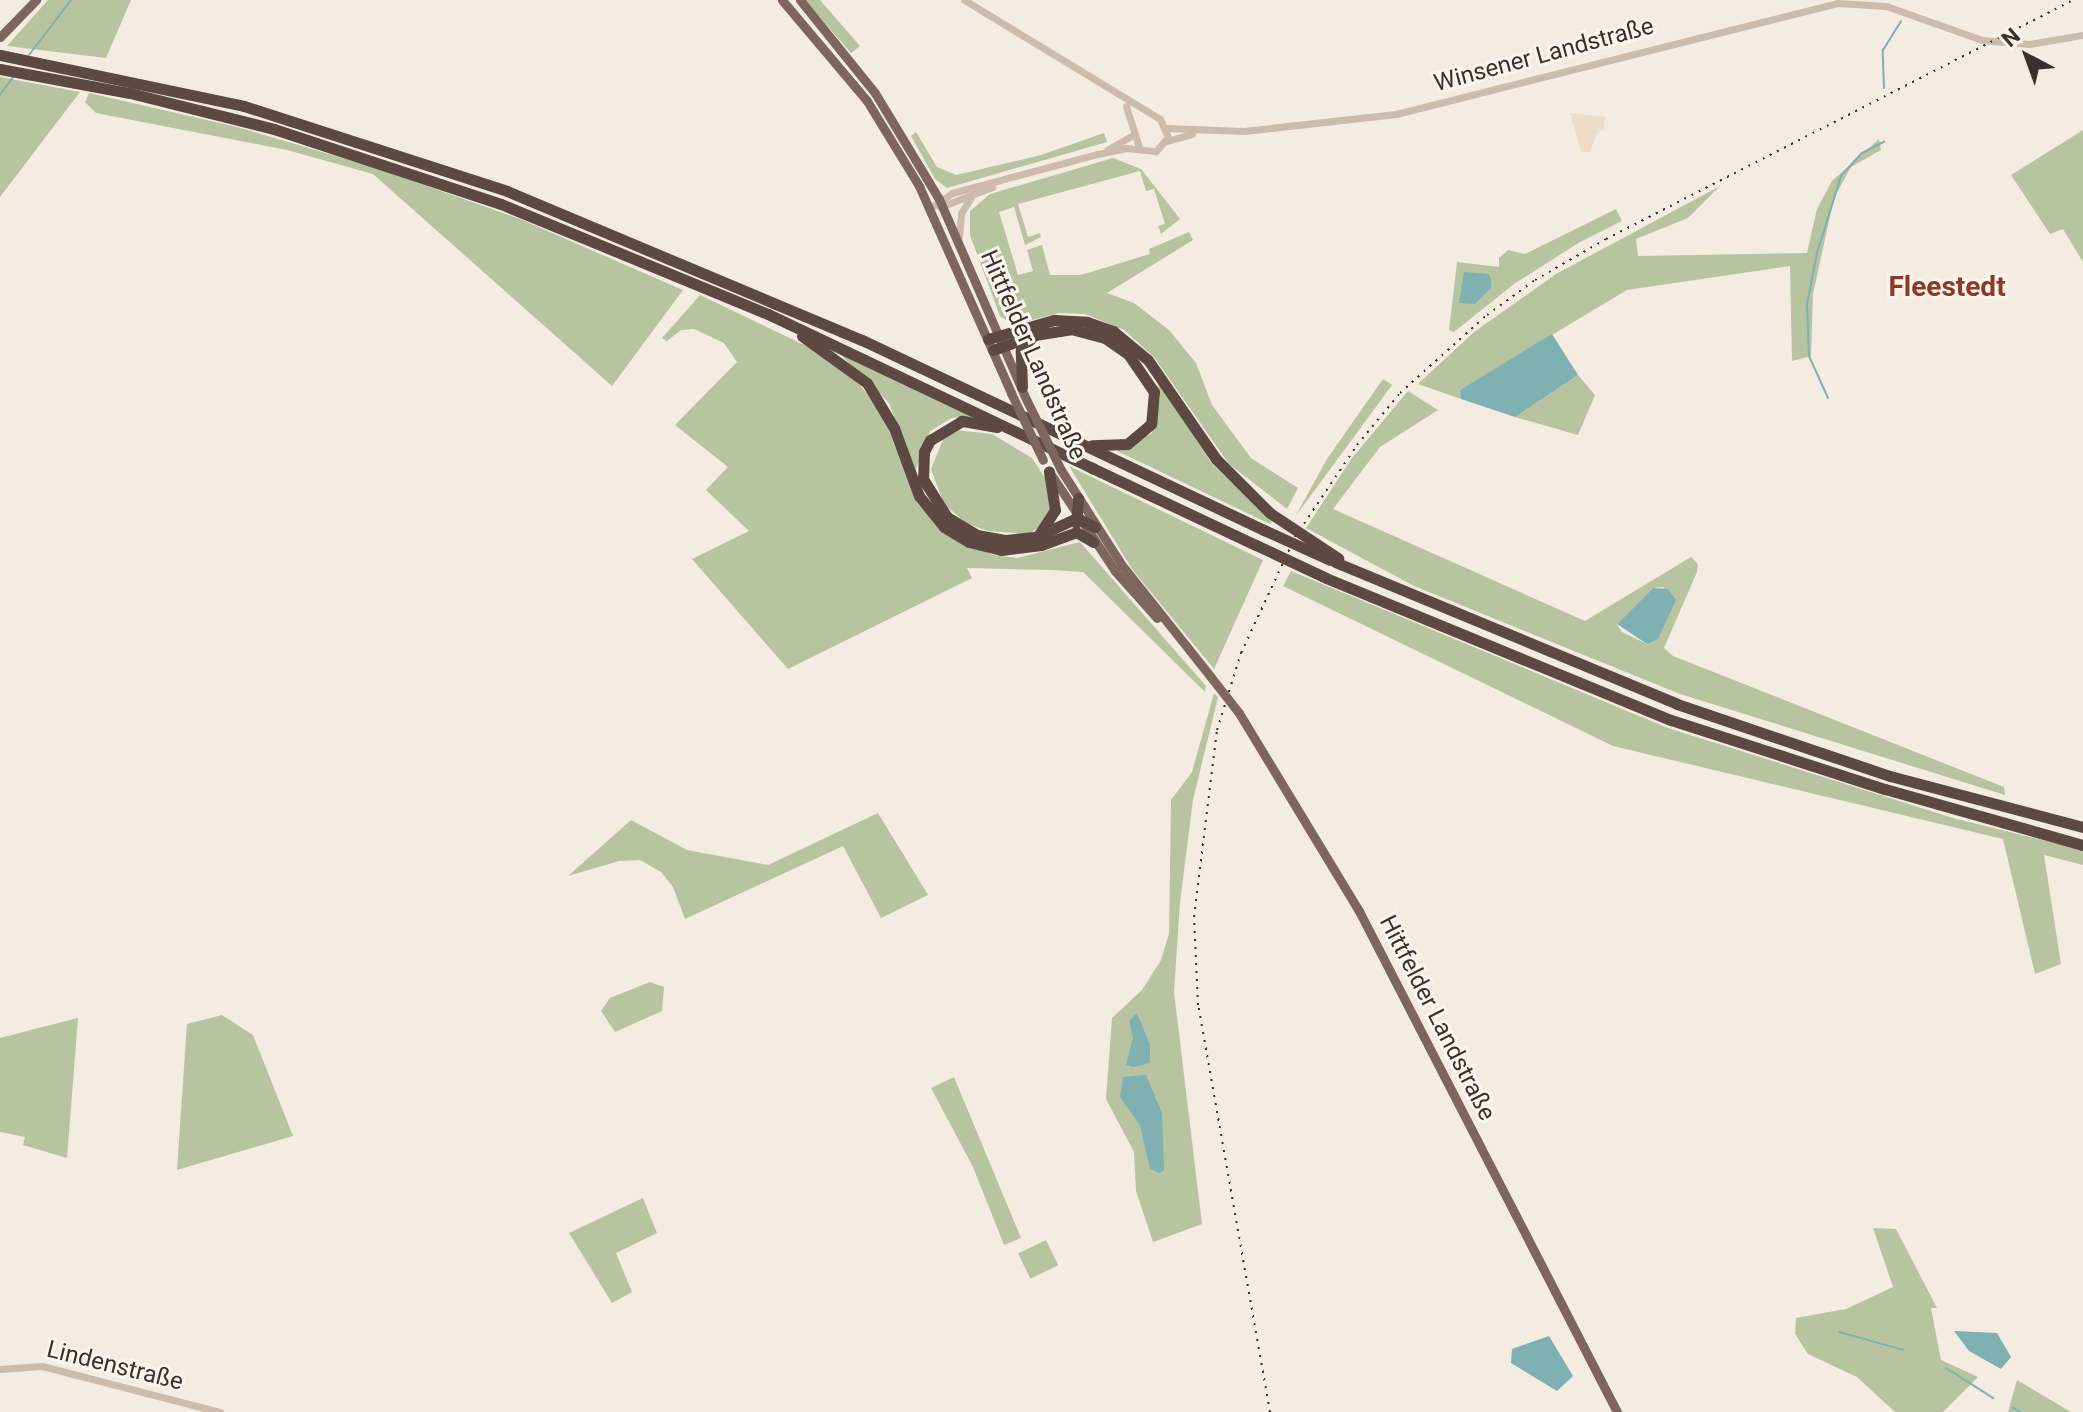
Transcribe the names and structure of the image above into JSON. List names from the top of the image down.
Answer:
{
  "streets": {
    "main road": ["Hittfelder Landstraße"],
    "street": ["Winsener Landstraße", "Lindenstraße"]
  },
  "crossings": [
    ["Winsener Landstraße", "Hittfelder Landstraße"]
  ],
  "districts": ["Fleestedt"],
  "north": "top left"
}
